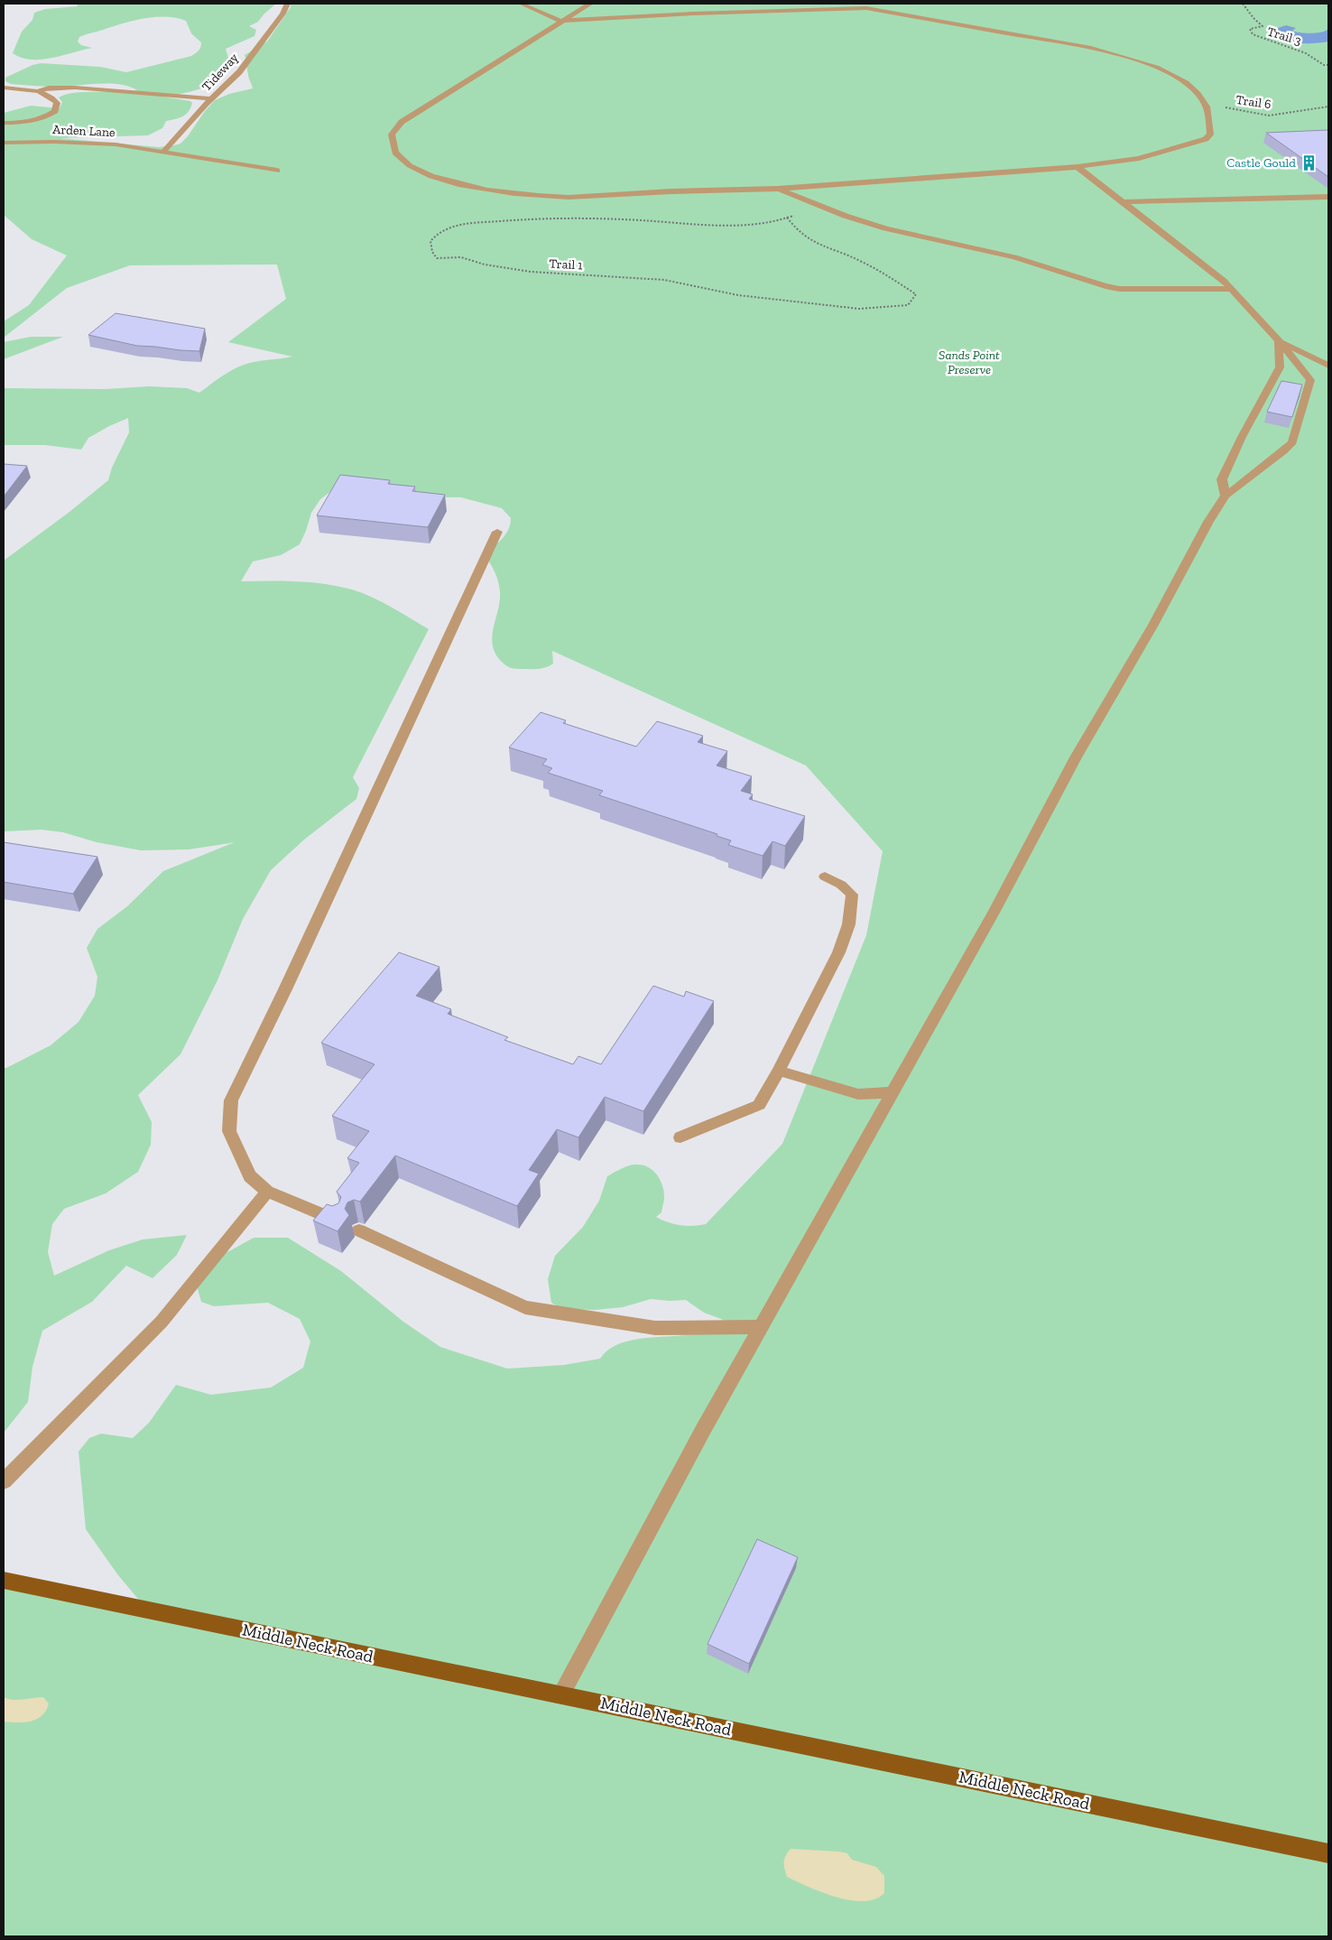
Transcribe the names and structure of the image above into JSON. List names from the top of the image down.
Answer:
{
  "streets": {
    "main road": ["Middle Neck Road"],
    "street": ["Tideway", "Arden Lane"],
    "path": ["Trail 3", "Trail 6", "Trail 1"]
  },
  "crossings": [
    ["Tideway", "Arden Lane"]
  ],
  "parks": ["Sands Point Preserve"],
  "places": {
    "building": ["Castle Gould"]
  }
}
